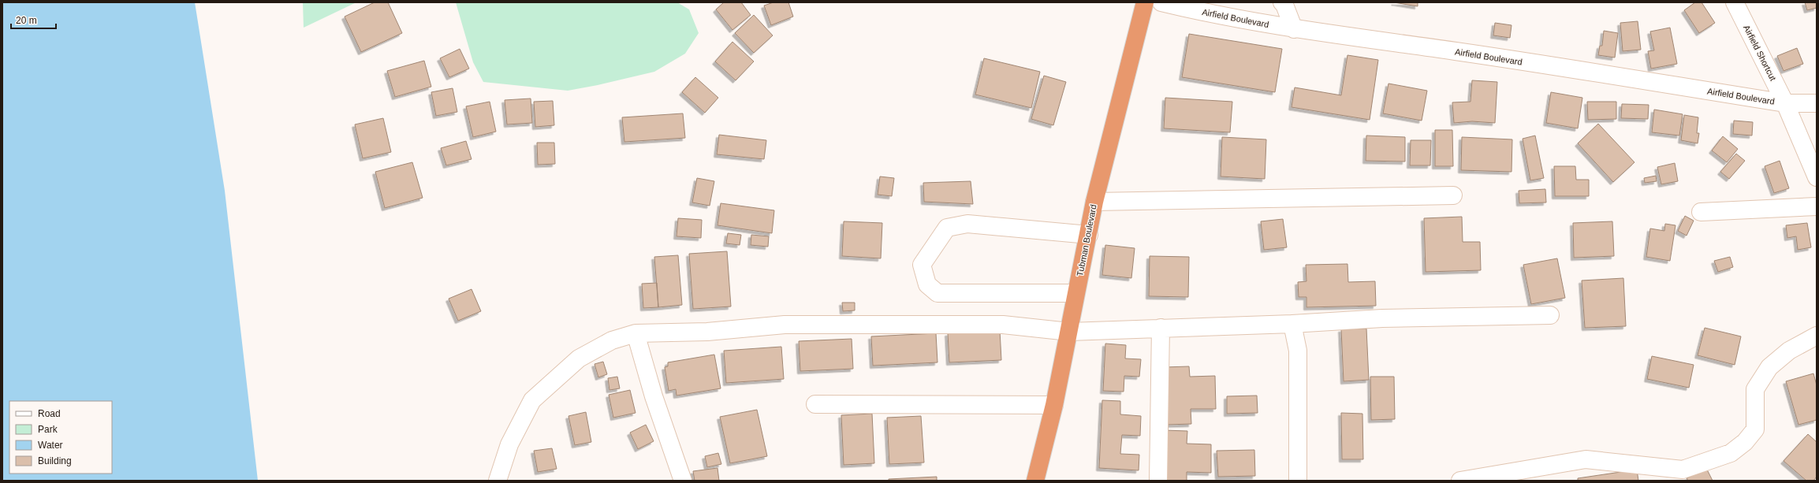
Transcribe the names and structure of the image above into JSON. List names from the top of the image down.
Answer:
{
  "streets": {
    "highway": ["Tubman Boulevard"],
    "street": ["Airfield Boulevard", "Airfield Shortcut"]
  },
  "crossings": [
    ["Airfield Boulevard", "Airfield Shortcut"]
  ],
  "legend": [
    "Road",
    "Park",
    "Water",
    "Building"
  ],
  "scale_bar": "20 m"
}
